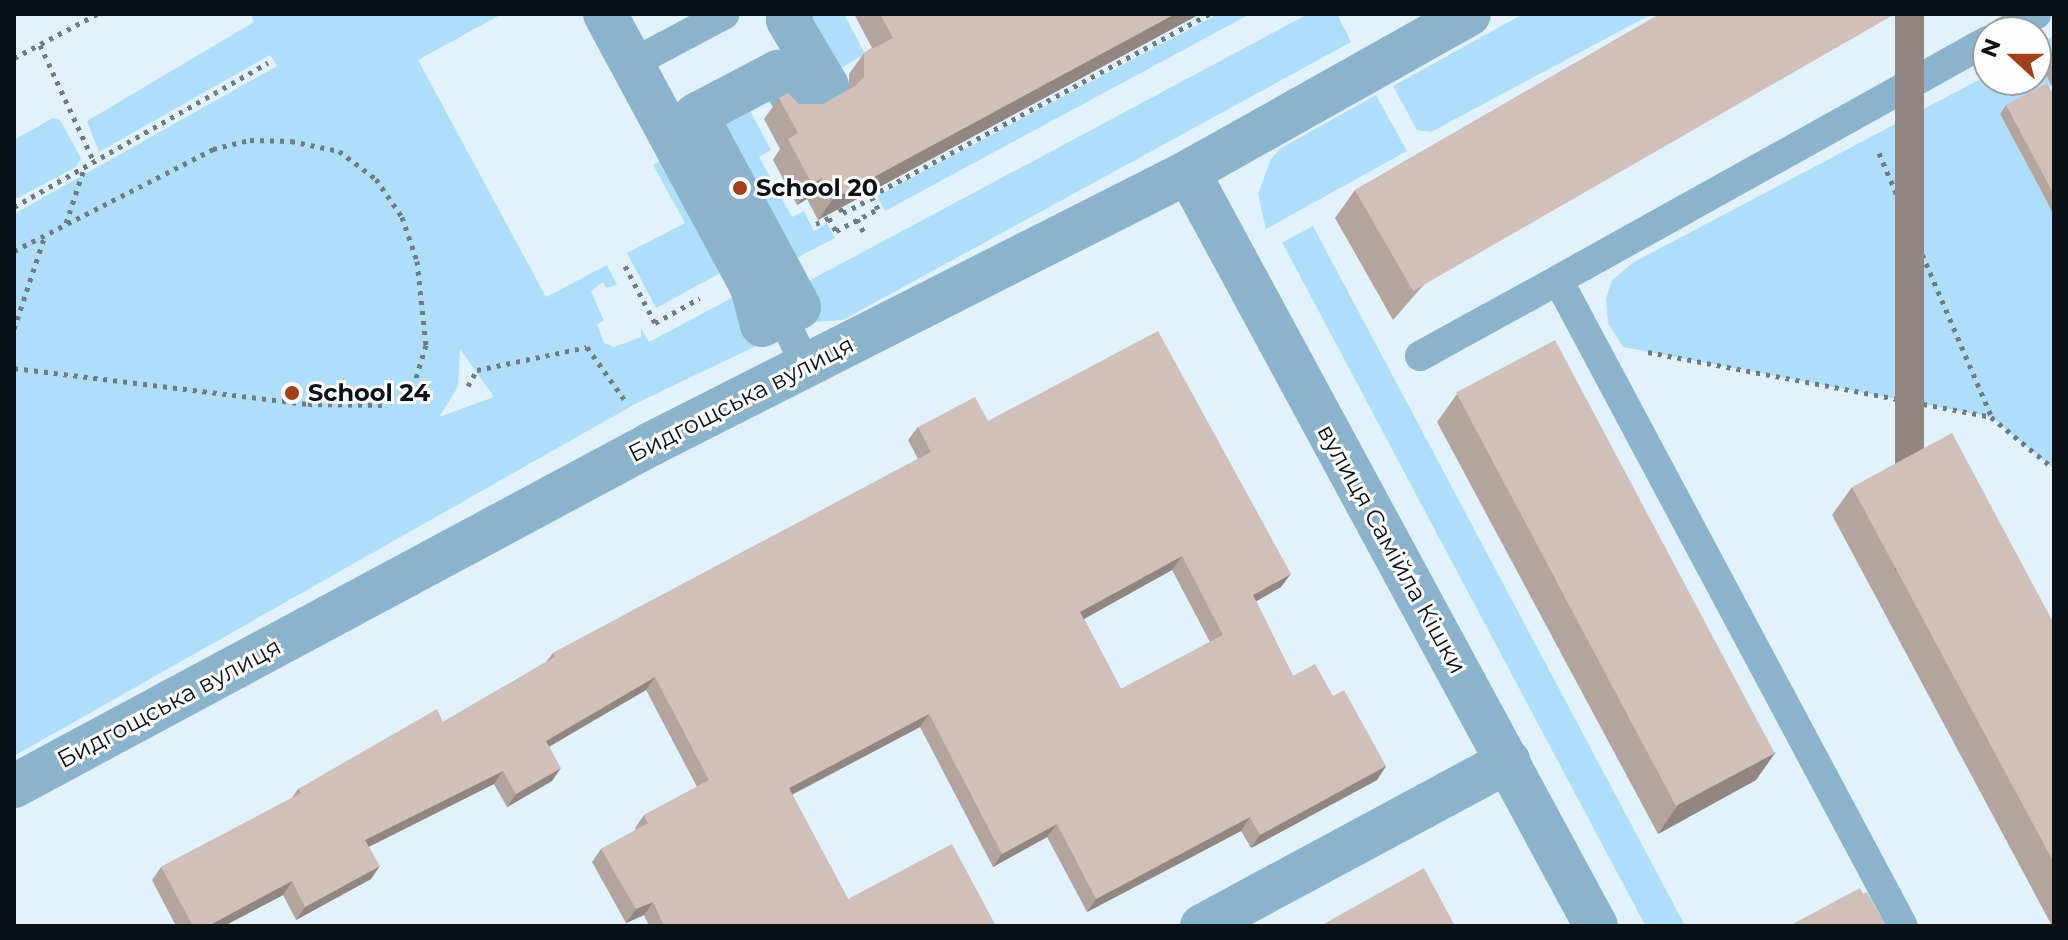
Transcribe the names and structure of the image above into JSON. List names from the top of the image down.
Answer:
{
  "streets": {
    "street": ["Бидгощська вулиця", "вулиця Самійла Кішки"]
  },
  "crossings": [
    ["Бидгощська вулиця", "вулиця Самійла Кішки"]
  ],
  "places": ["School 20", "School 24"],
  "north": "left"
}
